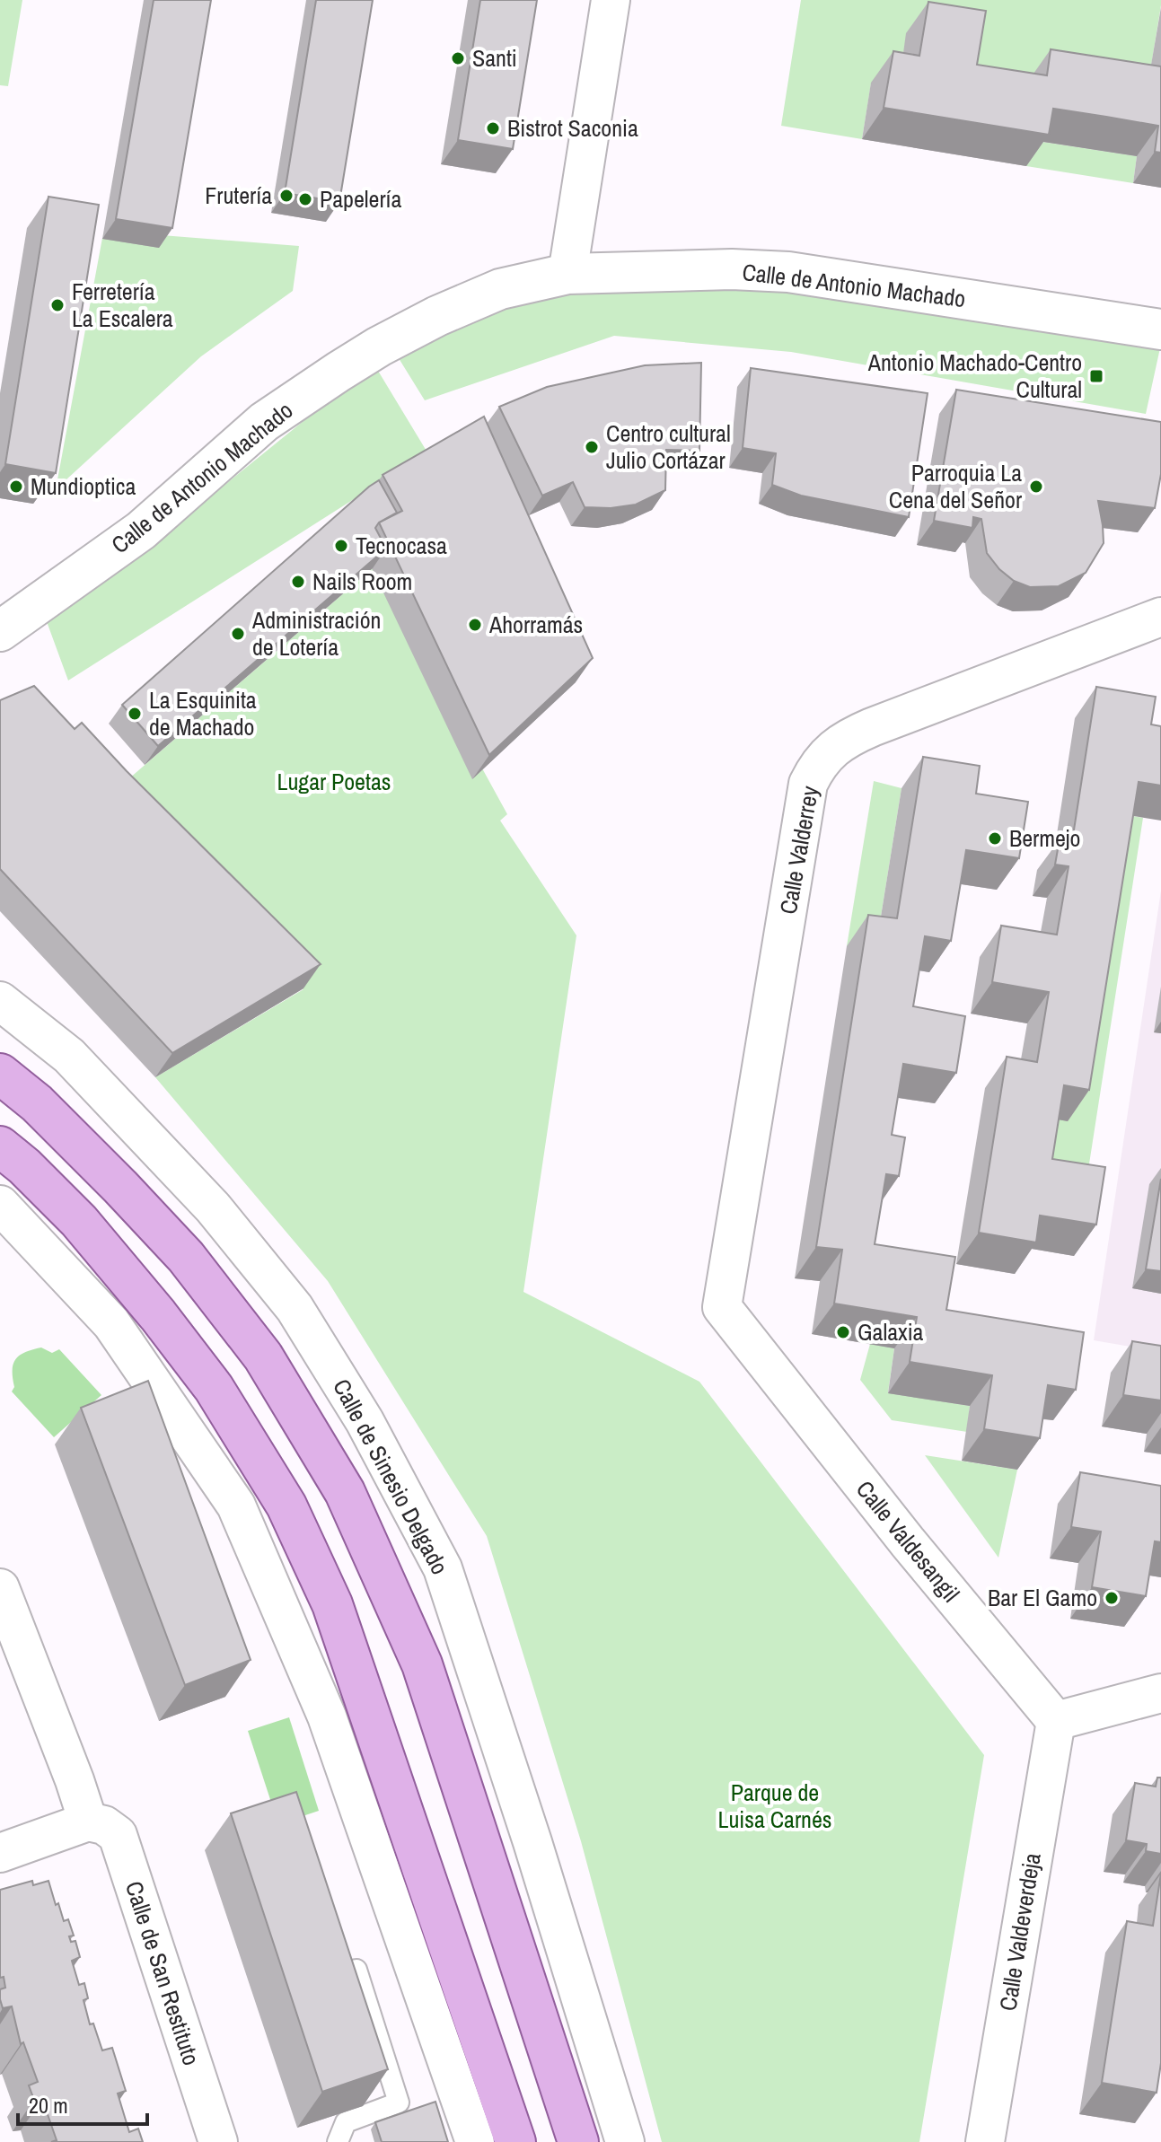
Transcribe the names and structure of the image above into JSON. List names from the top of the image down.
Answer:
{
  "streets": {
    "main road": ["Calle de Sinesio Delgado"],
    "street": [
      "Calle de Antonio Machado",
      "Calle Valderrey",
      "Calle Valdesangil",
      "Calle Valdeverdeja",
      "Calle de San Restituto"
    ]
  },
  "crossings": [
    ["Calle Valderrey", "Calle Valdesangil"],
    ["Calle Valdesangil", "Calle Valdeverdeja"]
  ],
  "parks": ["Lugar Poetas", "Parque de Luisa Carnés"],
  "places": {
    "other": [
      "Santi",
      "Bistrot Saconia",
      "Frutería",
      "Papelería",
      "Ferretería La Escalera",
      "Centro cultural Julio Cortázar",
      "Mundioptica",
      "Parroquia La Cena del Señor",
      "Tecnocasa",
      "Nails Room",
      "Ahorramás",
      "Administración de Lotería",
      "La Esquinita de Machado",
      "Bermejo",
      "Galaxia",
      "Bar El Gamo"
    ],
    "transit": ["Antonio Machado-Centro Cultural"]
  },
  "scale_bar": "20 m"
}
